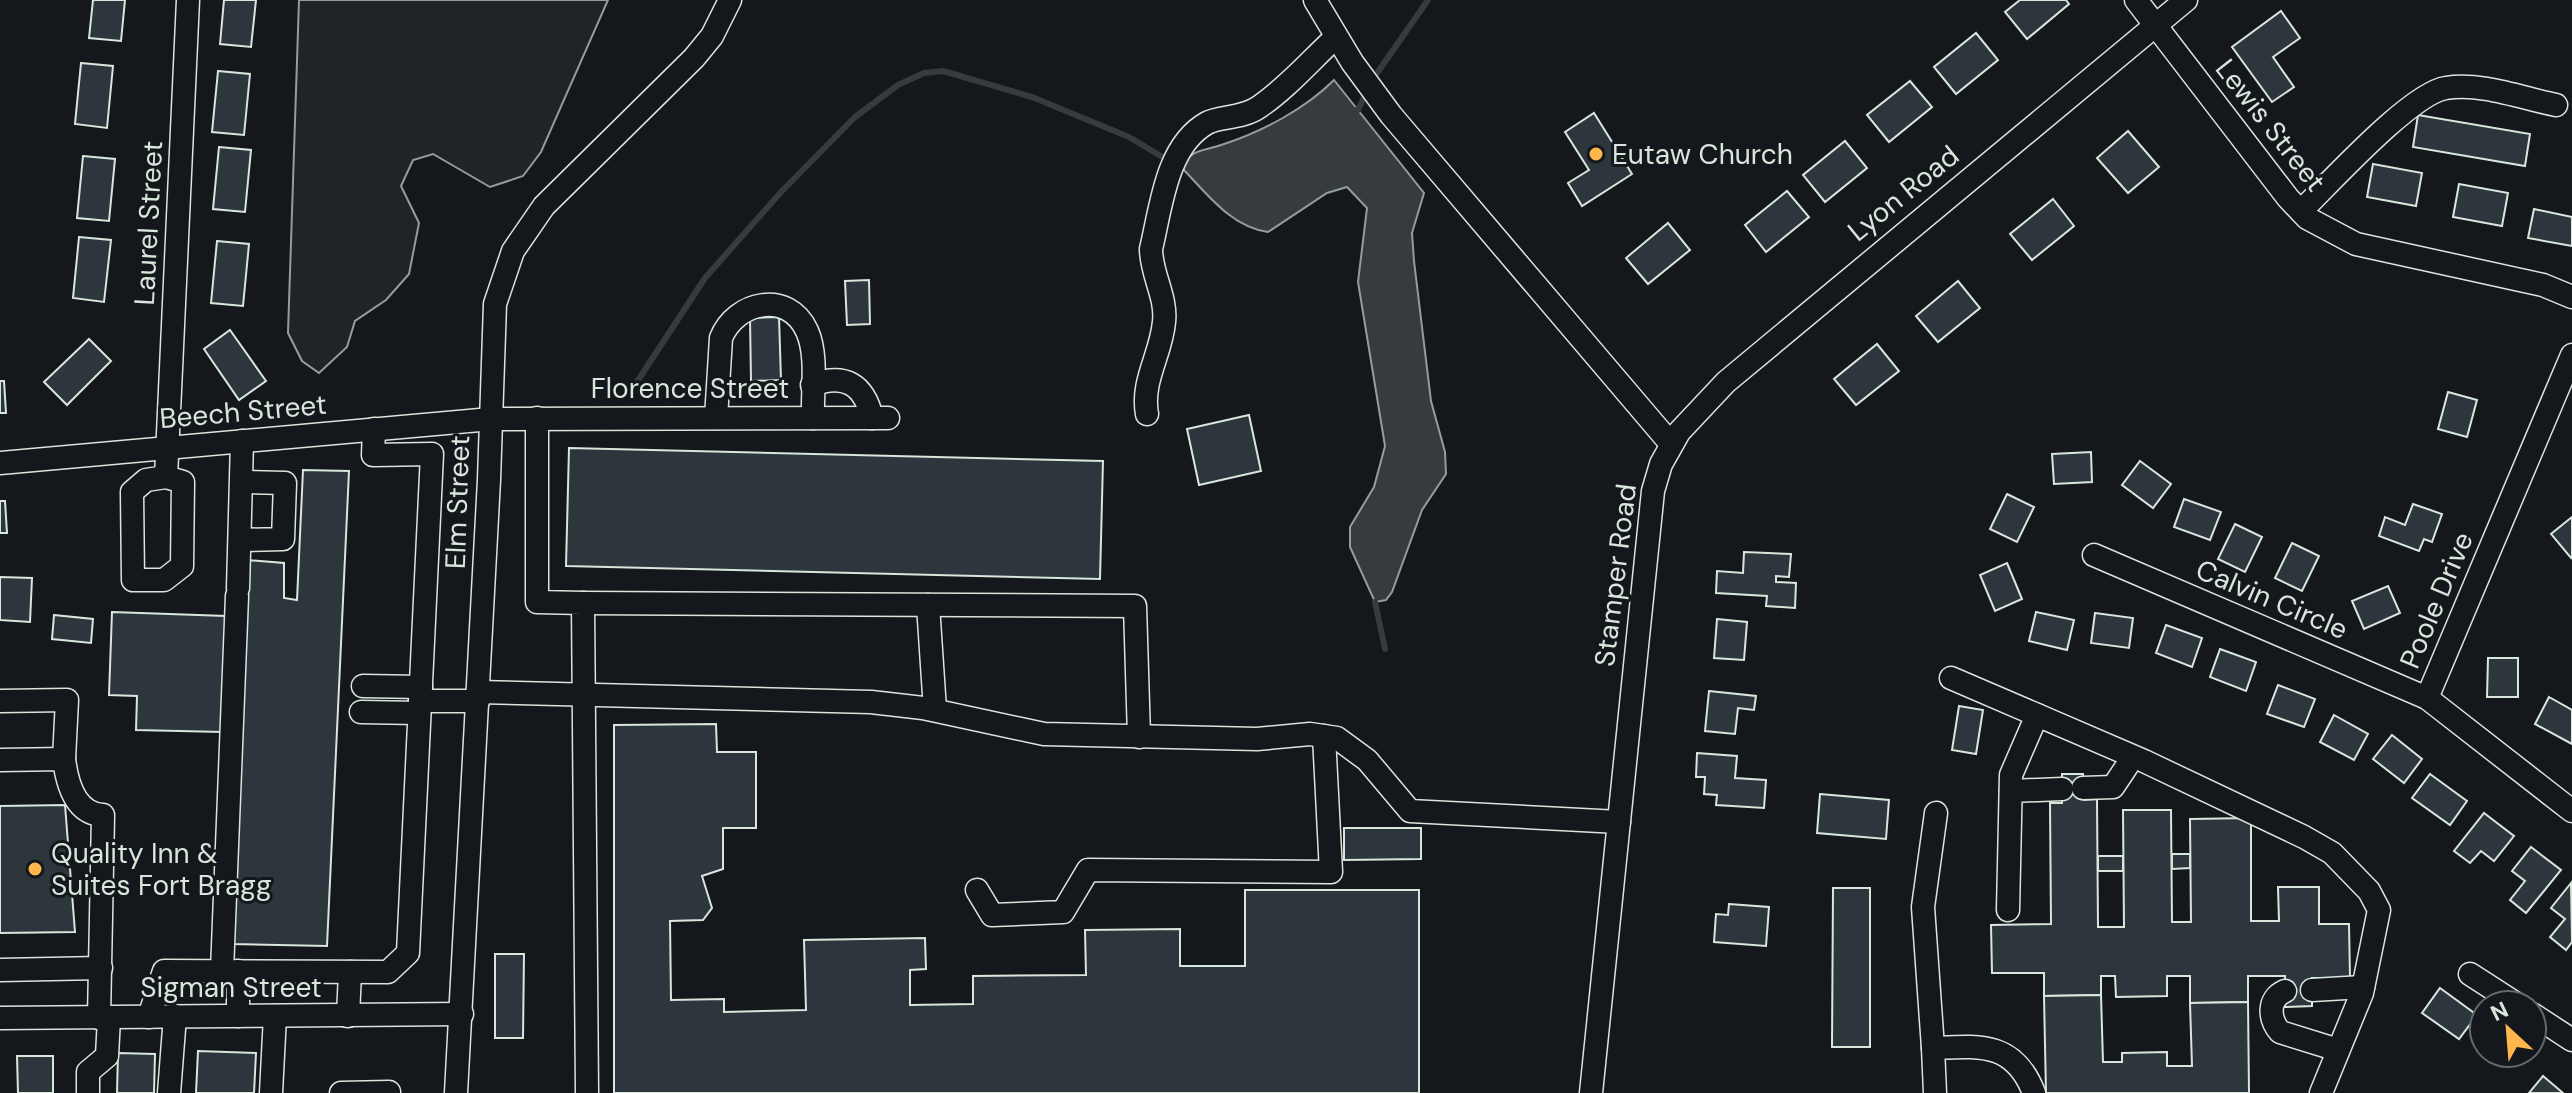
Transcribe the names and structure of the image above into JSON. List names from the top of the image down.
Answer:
{
  "streets": {
    "street": [
      "Lewis Street",
      "Lyon Road",
      "Laurel Street",
      "Florence Street",
      "Beech Street",
      "Elm Street",
      "Stamper Road",
      "Calvin Circle",
      "Poole Drive",
      "Sigman Street"
    ]
  },
  "crossings": [
    ["Lewis Street", "Lyon Road"],
    ["Lyon Road", "Stamper Road"],
    ["Laurel Street", "Beech Street"],
    ["Florence Street", "Beech Street"],
    ["Florence Street", "Elm Street"],
    ["Beech Street", "Elm Street"],
    ["Elm Street", "Sigman Street"],
    ["Calvin Circle", "Poole Drive"]
  ],
  "places": ["Eutaw Church", "Quality Inn & Suites Fort Bragg"],
  "north": "top left"
}
